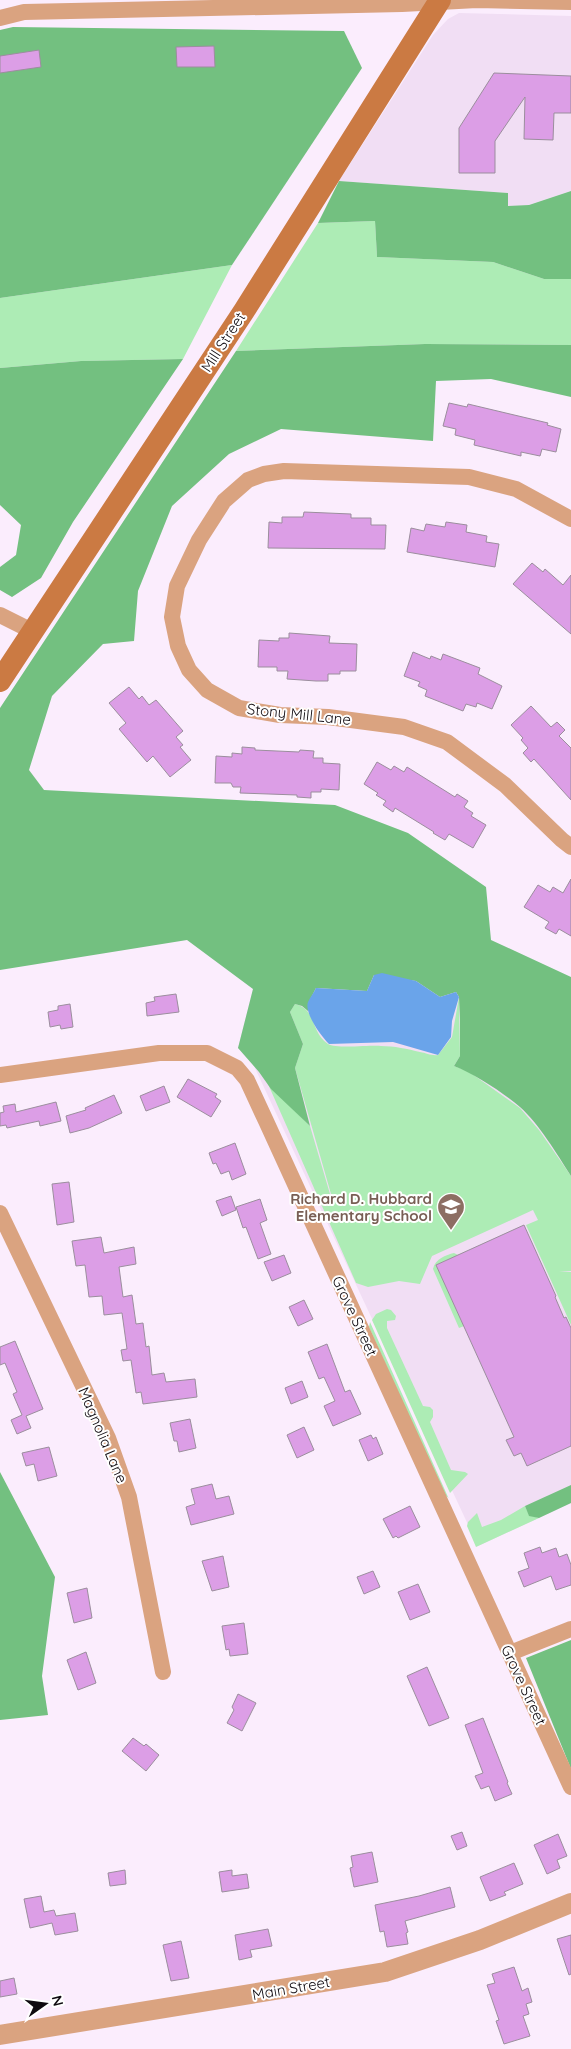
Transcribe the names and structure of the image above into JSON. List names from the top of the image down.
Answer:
{
  "streets": {
    "main road": ["Mill Street"],
    "street": [
      "Stony Mill Lane",
      "Grove Street",
      "Magnolia Lane",
      "Main Street"
    ]
  },
  "places": {
    "school or university": ["Richard D. Hubbard Elementary School"]
  },
  "north": "right"
}
